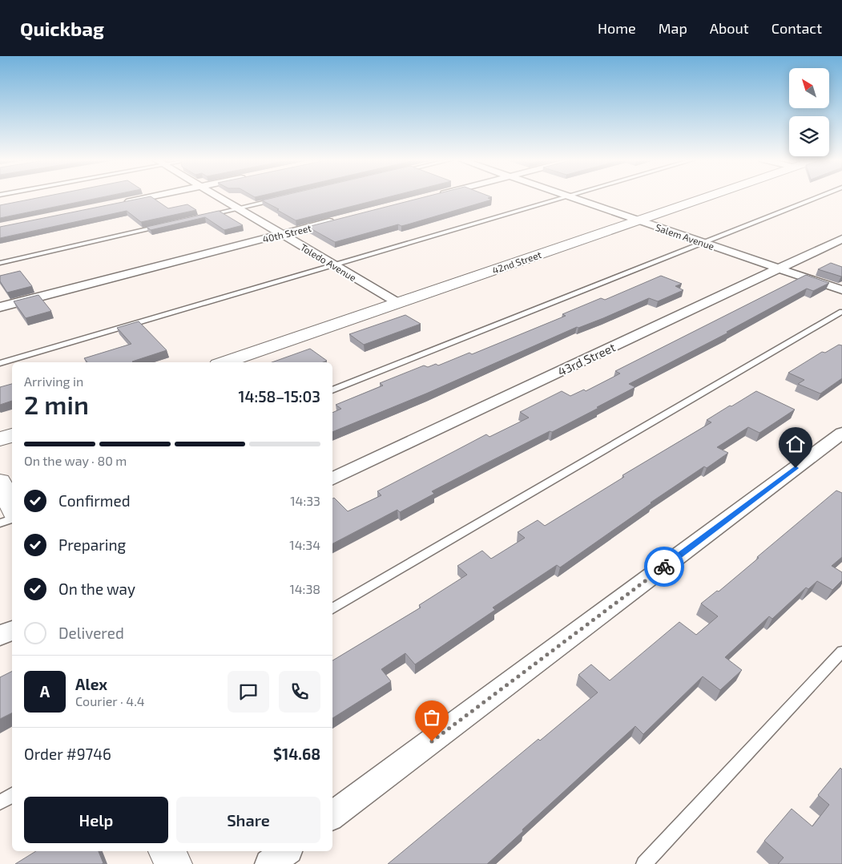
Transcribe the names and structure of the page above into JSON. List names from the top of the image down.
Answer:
{
  "streets": {
    "street": [
      "40th Street",
      "Salem Avenue",
      "Toledo Avenue",
      "42nd Street",
      "43rd Street"
    ]
  },
  "crossings": [
    ["40th Street", "Toledo Avenue"],
    ["Salem Avenue", "42nd Street"],
    ["Salem Avenue", "43rd Street"],
    ["Toledo Avenue", "42nd Street"]
  ],
  "north": "top left",
  "page": {
    "header": "Quickbag",
    "nav": [
      "Home",
      "Map",
      "About",
      "Contact"
    ],
    "heading": ["2 min", "Arriving in", "14:58–15:03"],
    "panel": [
      "Alex",
      "Courier · 4.4",
      "Order #9746",
      "$14.68"
    ],
    "bar": "On the way · 80 m",
    "list": [
      ["Confirmed", "14:33"],
      ["Preparing", "14:34"],
      ["On the way", "14:38"],
      "Delivered"
    ],
    "round": "A",
    "buttons": ["Help", "Share"]
  }
}
